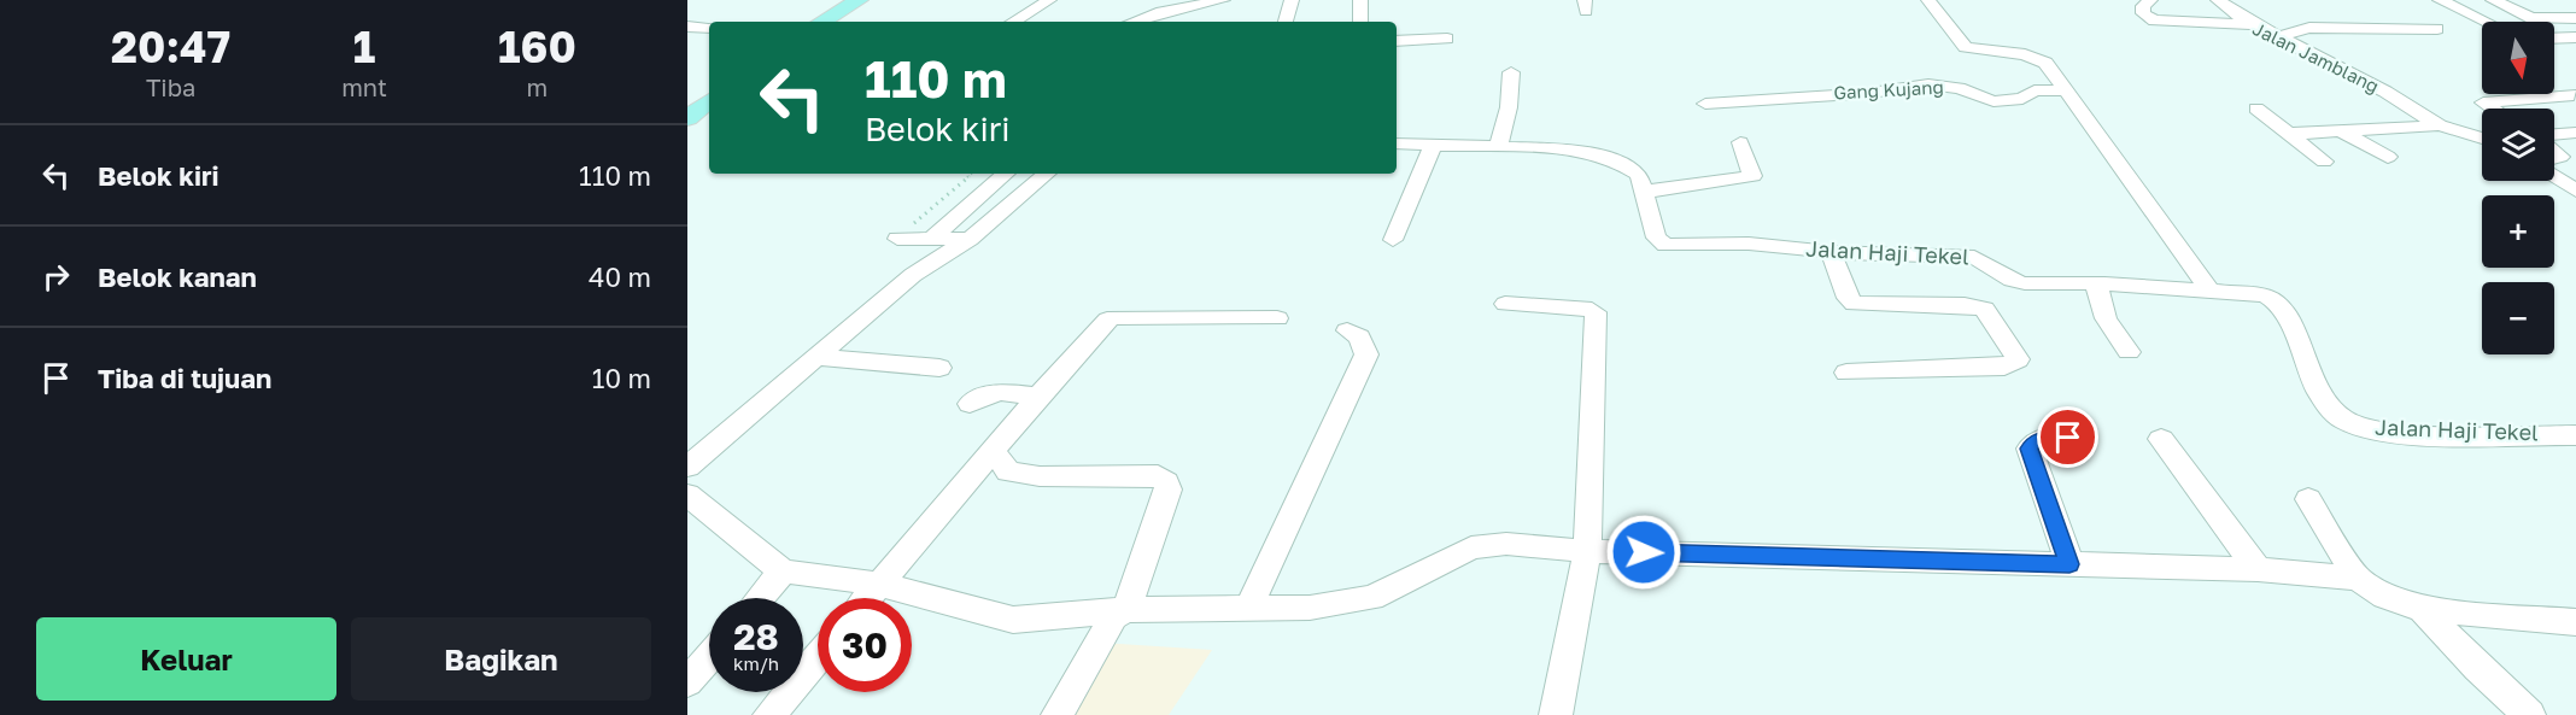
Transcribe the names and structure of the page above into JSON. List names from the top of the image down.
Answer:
{
  "streets": {
    "street": ["Jalan Jamblang", "Gang Kujang", "Jalan Haji Tekel"]
  },
  "north": "bottom",
  "page": {
    "eta": [
      "20:47",
      "Tiba",
      "1",
      "mnt",
      "160",
      "m"
    ],
    "map_buttons": ["+", "−"],
    "turn": ["110 m", "Belok kiri"],
    "list": [
      {
        "name": "Belok kiri",
        "value": "110 m"
      },
      {
        "name": "Belok kanan",
        "value": "40 m"
      },
      {
        "name": "Tiba di tujuan",
        "value": "10 m"
      }
    ],
    "speed": "28 km/h",
    "limit": "30",
    "buttons": ["Keluar", "Bagikan"]
  }
}
